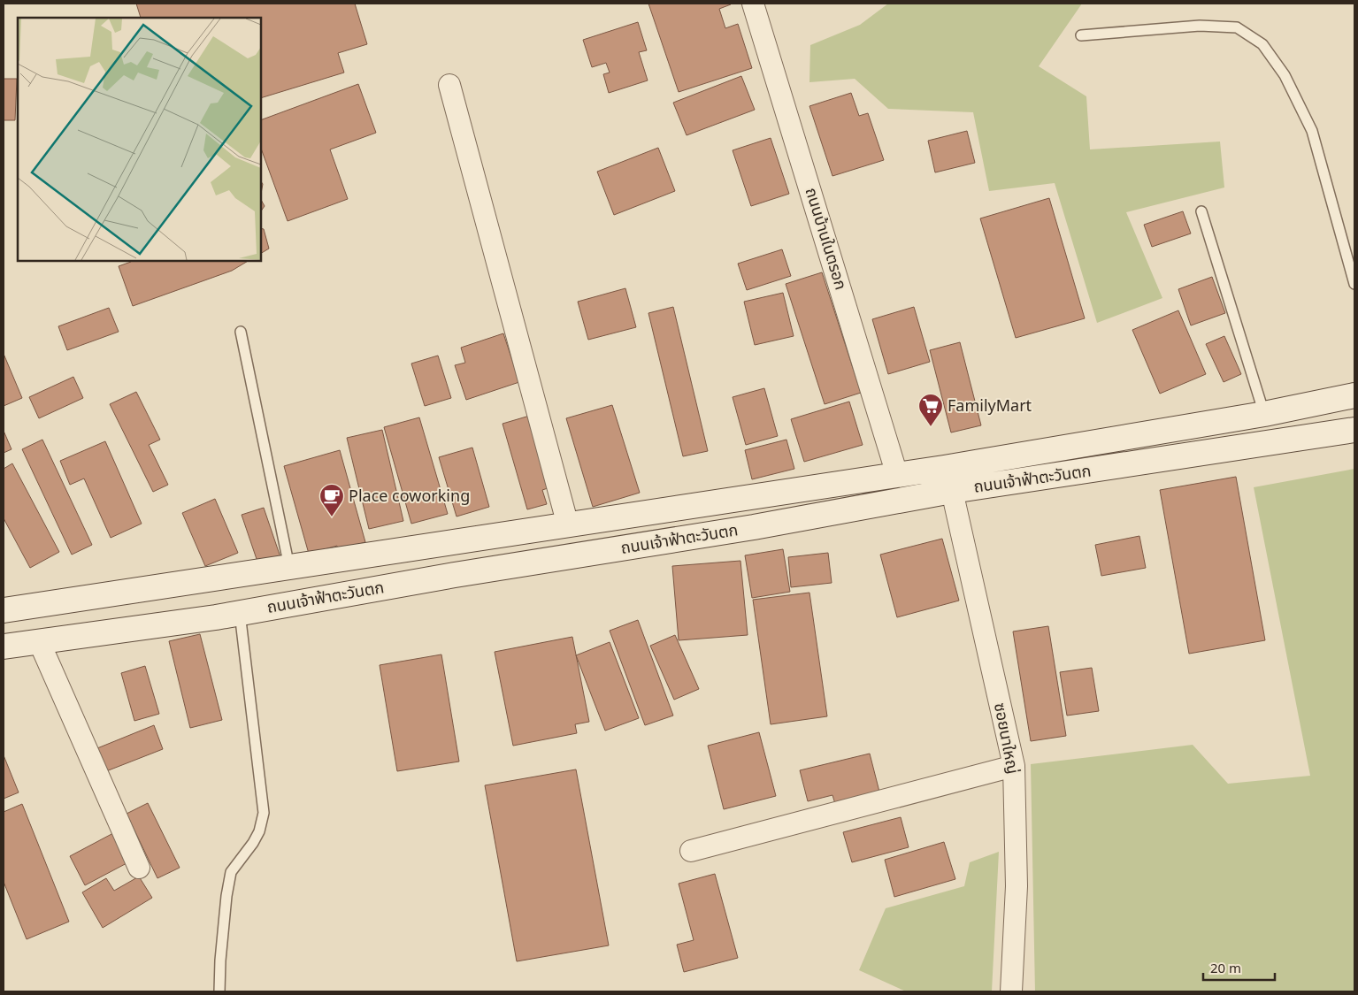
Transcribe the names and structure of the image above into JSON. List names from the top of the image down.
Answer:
{
  "streets": {
    "main road": ["ถนนเจ้าฟ้าตะวันตก"],
    "street": ["ถนนบ้านในตรอก", "ซอยนาใหญ่"]
  },
  "crossings": [
    ["ถนนบ้านในตรอก", "ถนนเจ้าฟ้าตะวันตก"],
    ["ถนนเจ้าฟ้าตะวันตก", "ซอยนาใหญ่"]
  ],
  "places": {
    "supermarket": ["FamilyMart"],
    "cafe": ["Place coworking"]
  },
  "scale_bar": "20 m"
}
